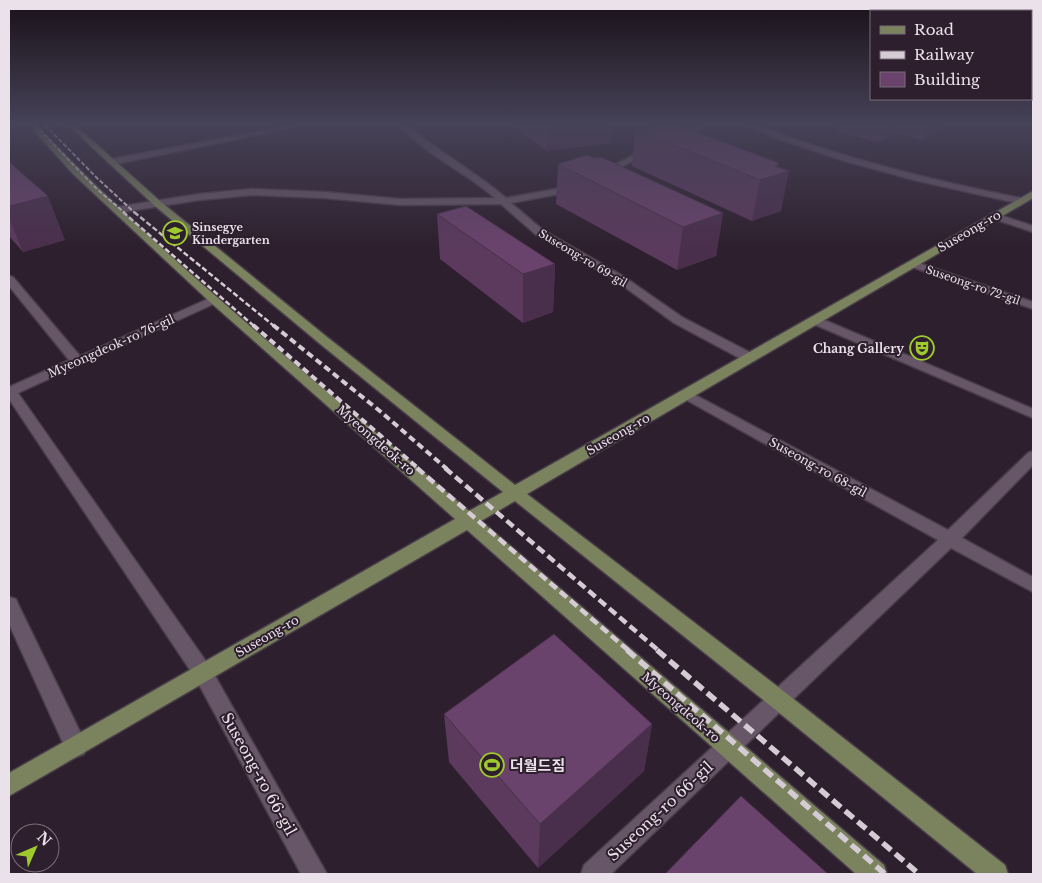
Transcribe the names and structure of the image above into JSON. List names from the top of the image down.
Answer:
{
  "streets": {
    "main road": ["Suseong-ro", "Myeongdeok-ro"],
    "street": [
      "Suseong-ro 69-gil",
      "Suseong-ro 72-gil",
      "Myeongdeok-ro 76-gil",
      "Suseong-ro 68-gil",
      "Suseong-ro 66-gil"
    ]
  },
  "crossings": [
    ["Suseong-ro", "Suseong-ro 69-gil"],
    ["Suseong-ro", "Suseong-ro 72-gil"],
    ["Suseong-ro", "Myeongdeok-ro"],
    ["Suseong-ro", "Suseong-ro 68-gil"],
    ["Suseong-ro", "Suseong-ro 66-gil"],
    ["Myeongdeok-ro 76-gil", "Myeongdeok-ro"],
    ["Myeongdeok-ro", "Suseong-ro 68-gil"],
    ["Myeongdeok-ro", "Suseong-ro 66-gil"]
  ],
  "places": {
    "school or university": ["Sinsegye Kindergarten"],
    "theatre": ["Chang Gallery"],
    "sports": ["더월드짐"]
  },
  "legend": ["Road", "Railway", "Building"],
  "north": "top right"
}
